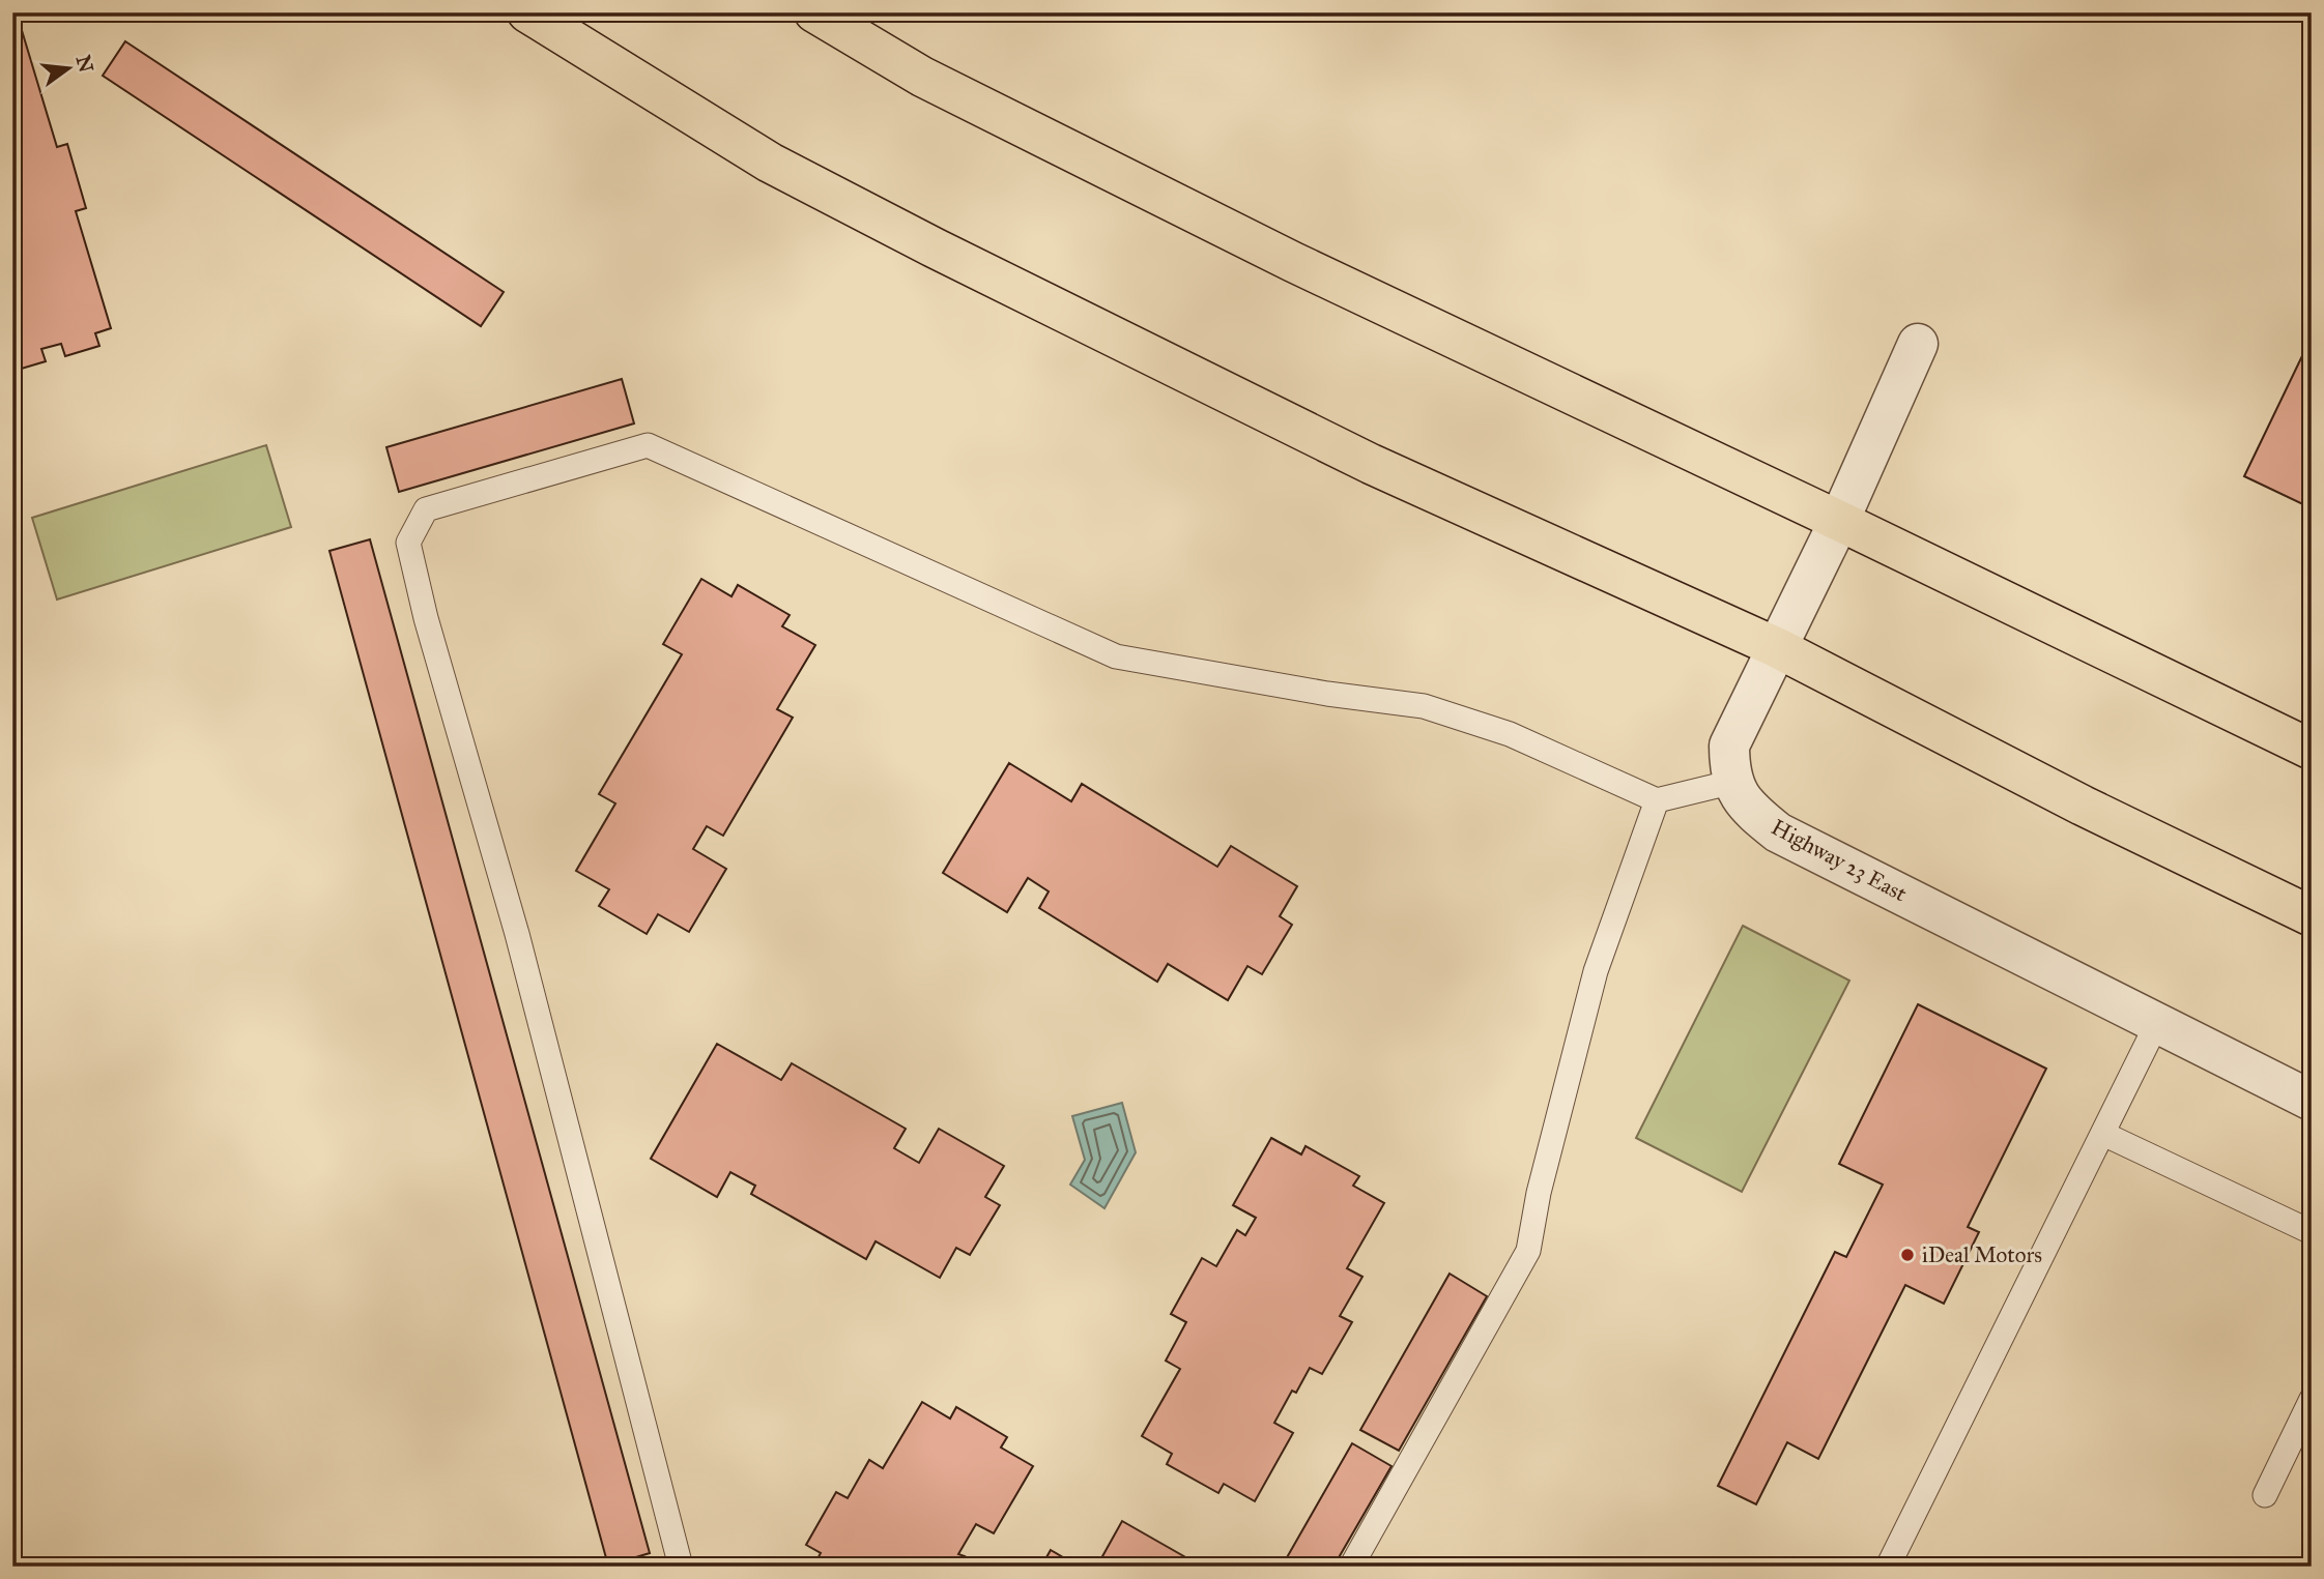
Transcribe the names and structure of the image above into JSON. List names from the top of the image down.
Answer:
{
  "streets": {
    "street": ["Highway 23 East"]
  },
  "places": ["iDeal Motors"],
  "north": "right"
}
